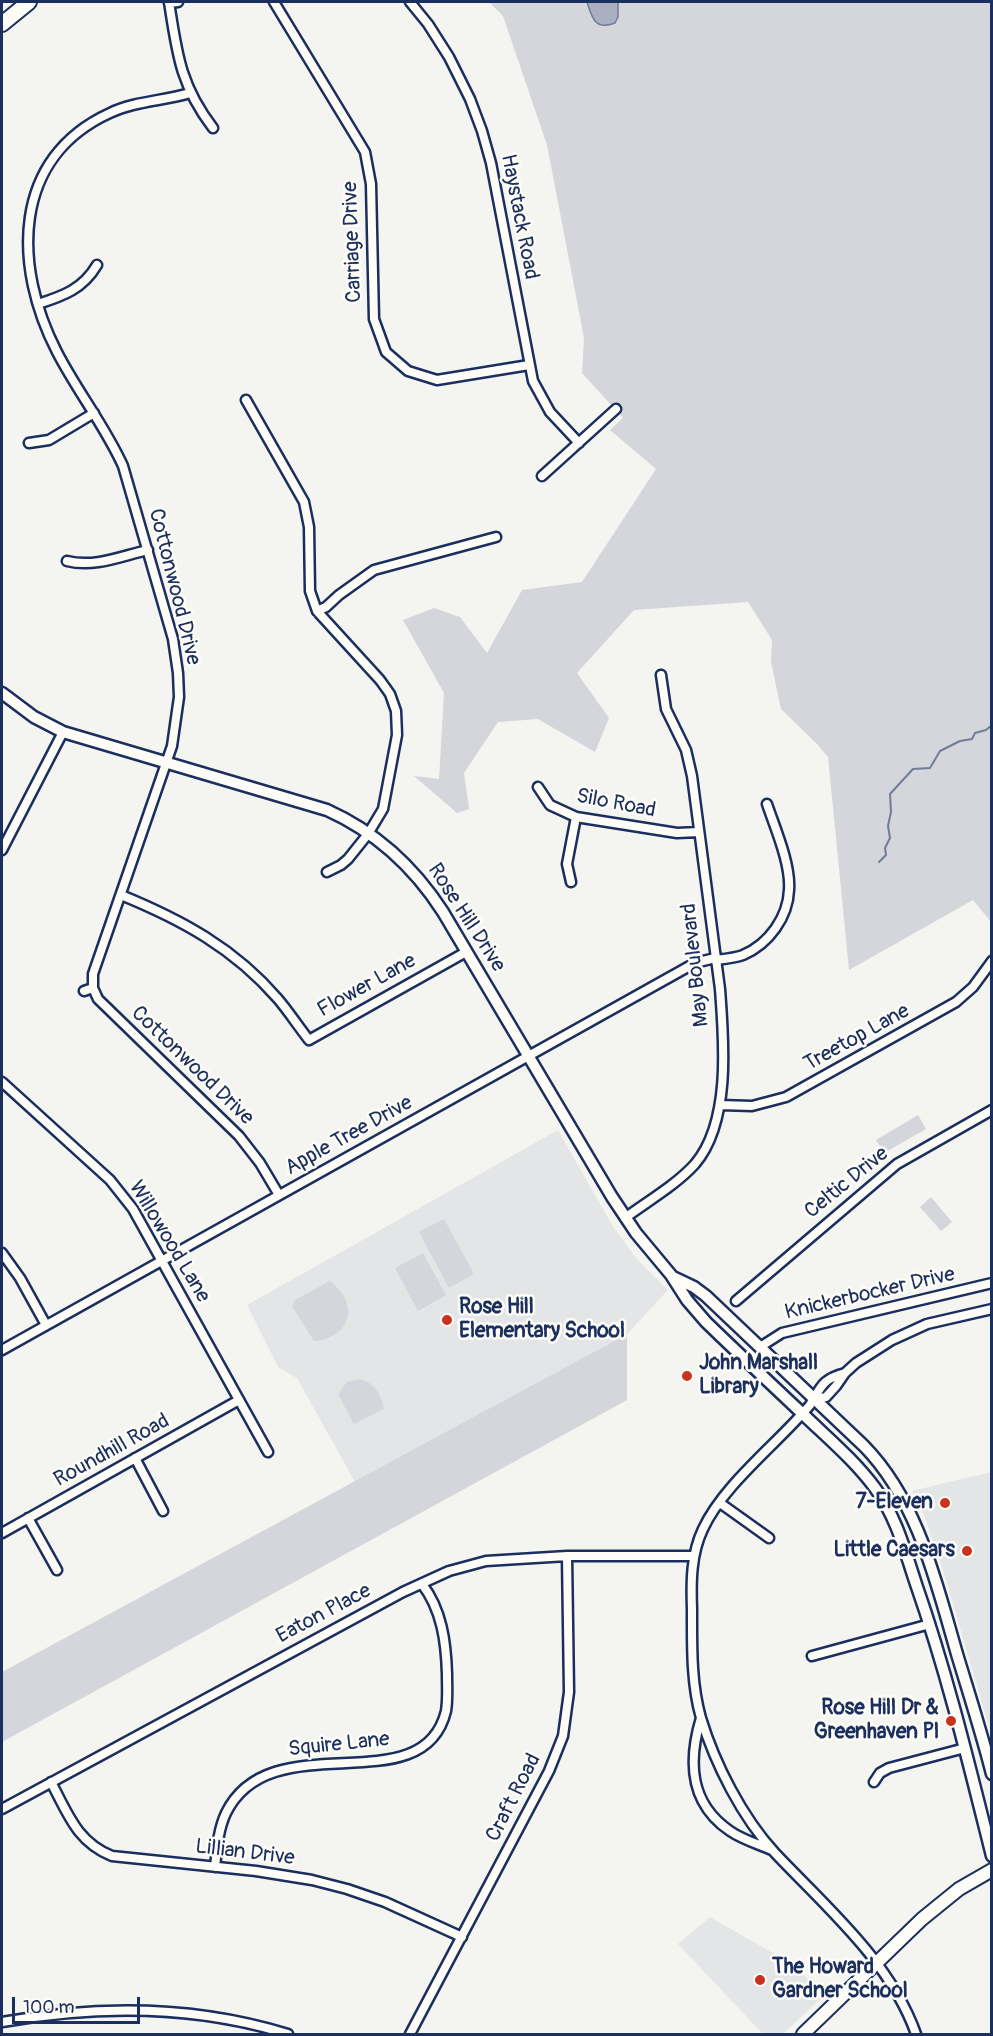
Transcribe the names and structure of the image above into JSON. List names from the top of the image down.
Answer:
{
  "streets": {
    "street": [
      "Haystack Road",
      "Carriage Drive",
      "Cottonwood Drive",
      "Silo Road",
      "Rose Hill Drive",
      "May Boulevard",
      "Flower Lane",
      "Treetop Lane",
      "Apple Tree Drive",
      "Celtic Drive",
      "Willowood Lane",
      "Knickerbocker Drive",
      "Roundhill Road",
      "Eaton Place",
      "Squire Lane",
      "Craft Road",
      "Lillian Drive"
    ]
  },
  "crossings": [
    ["Haystack Road", "Carriage Drive"],
    ["Cottonwood Drive", "Rose Hill Drive"],
    ["Cottonwood Drive", "Flower Lane"],
    ["Cottonwood Drive", "Apple Tree Drive"],
    ["Silo Road", "May Boulevard"],
    ["Rose Hill Drive", "May Boulevard"],
    ["Rose Hill Drive", "Flower Lane"],
    ["Rose Hill Drive", "Apple Tree Drive"],
    ["Rose Hill Drive", "Knickerbocker Drive"],
    ["May Boulevard", "Treetop Lane"],
    ["May Boulevard", "Apple Tree Drive"],
    ["Apple Tree Drive", "Willowood Lane"],
    ["Willowood Lane", "Roundhill Road"],
    ["Eaton Place", "Squire Lane"],
    ["Eaton Place", "Craft Road"],
    ["Eaton Place", "Lillian Drive"],
    ["Squire Lane", "Lillian Drive"],
    ["Craft Road", "Lillian Drive"]
  ],
  "places": [
    "Rose Hill Elementary School",
    "John Marshall Library",
    "7-Eleven",
    "Little Caesars",
    "Rose Hill Dr & Greenhaven Pl",
    "The Howard Gardner School"
  ],
  "scale_bar": "100 m"
}
